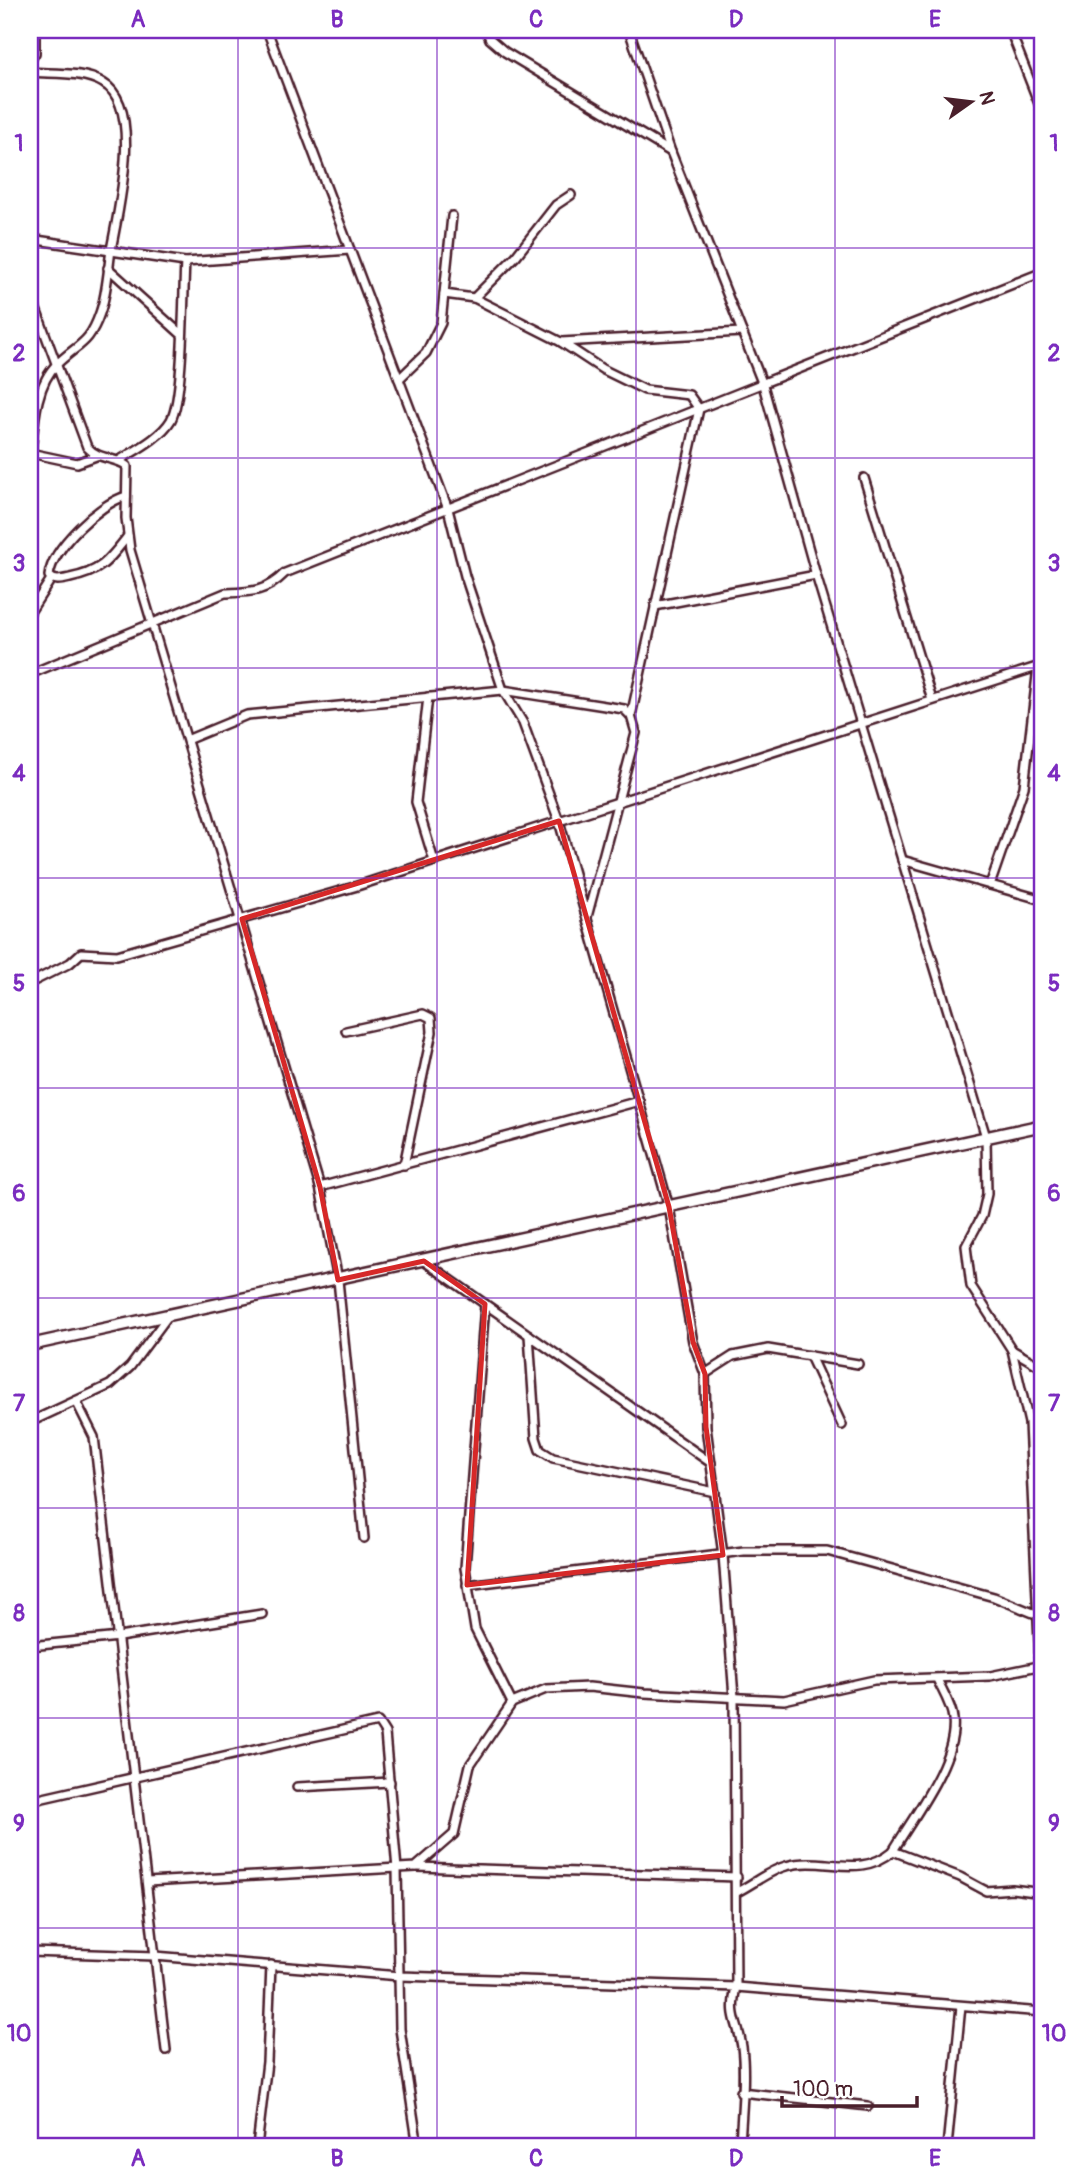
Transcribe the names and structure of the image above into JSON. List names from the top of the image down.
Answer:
{
  "scale_bar": "100 m",
  "north": "right",
  "grid": {
    "columns": [
      "A",
      "B",
      "C",
      "D",
      "E"
    ],
    "rows": [
      "1",
      "2",
      "3",
      "4",
      "5",
      "6",
      "7",
      "8",
      "9",
      "10"
    ]
  }
}
